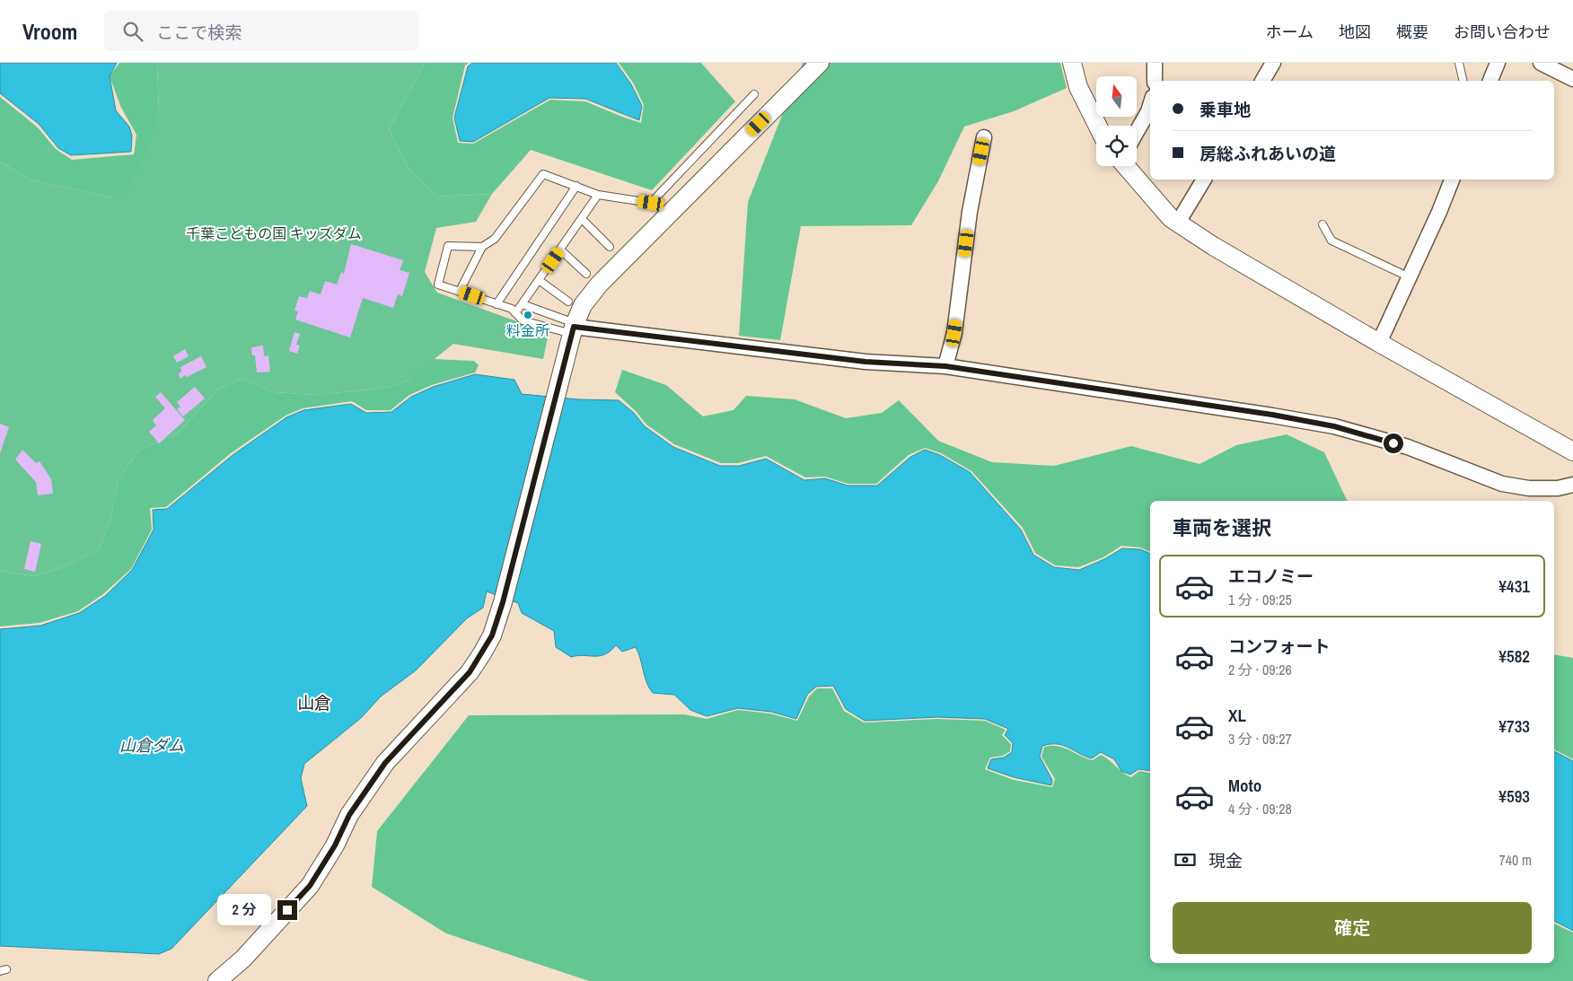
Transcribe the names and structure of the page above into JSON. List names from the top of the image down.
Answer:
{
  "districts": ["山倉"],
  "water": ["山倉ダム"],
  "parks": ["千葉こどもの国 キッズダム"],
  "places": ["料金所"],
  "north": "top",
  "page": {
    "header": "Vroom",
    "search": "ここで検索",
    "nav": [
      "ホーム",
      "地図",
      "概要",
      "お問い合わせ"
    ],
    "banner": ["乗車地", "房総ふれあいの道"],
    "heading": "車両を選択",
    "list": [
      {
        "name": "エコノミー",
        "note": "1 分 · 09:25",
        "value": "¥431"
      },
      {
        "name": "コンフォート",
        "note": "2 分 · 09:26",
        "value": "¥582"
      },
      {
        "name": "XL",
        "note": "3 分 · 09:27",
        "value": "¥733"
      },
      {
        "name": "Moto",
        "note": "4 分 · 09:28",
        "value": "¥593"
      }
    ],
    "pay": ["現金", "740 m"],
    "buttons": "確定",
    "bubble": "2 分"
  }
}
